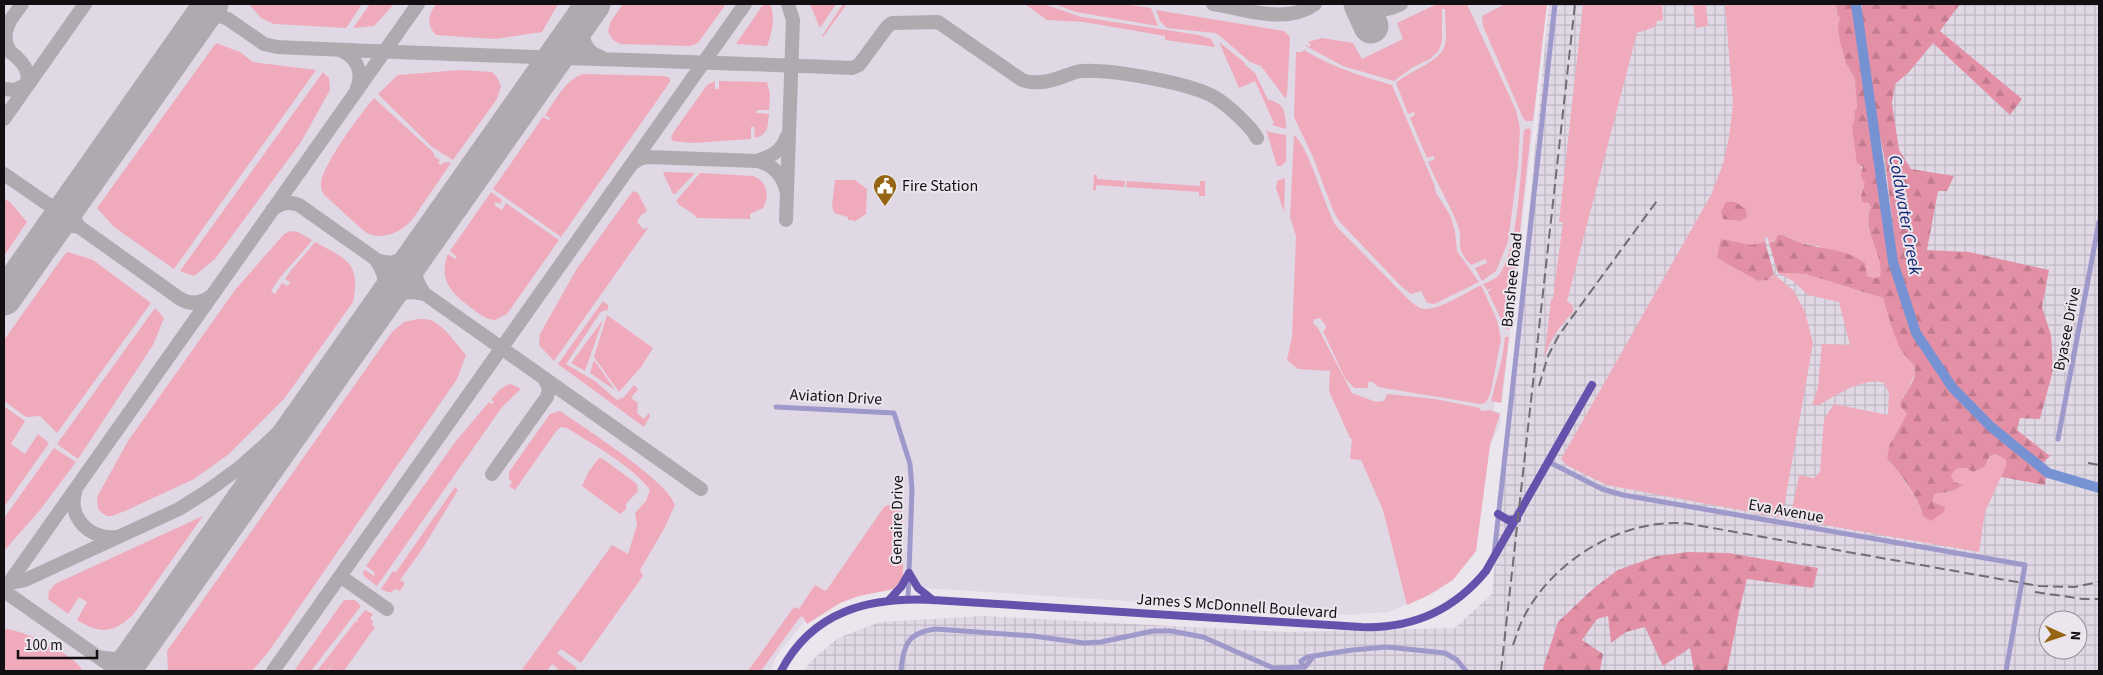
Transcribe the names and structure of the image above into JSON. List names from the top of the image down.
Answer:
{
  "streets": {
    "main road": ["James S McDonnell Boulevard"],
    "street": [
      "Banshee Road",
      "Byasee Drive",
      "Aviation Drive",
      "Eva Avenue",
      "Genaire Drive"
    ]
  },
  "crossings": [
    ["Banshee Road", "James S McDonnell Boulevard"],
    ["Aviation Drive", "Genaire Drive"],
    ["Eva Avenue", "James S McDonnell Boulevard"],
    ["Genaire Drive", "James S McDonnell Boulevard"]
  ],
  "water": ["Coldwater Creek"],
  "places": {
    "public building": ["Fire Station"]
  },
  "scale_bar": "100 m",
  "north": "right"
}
